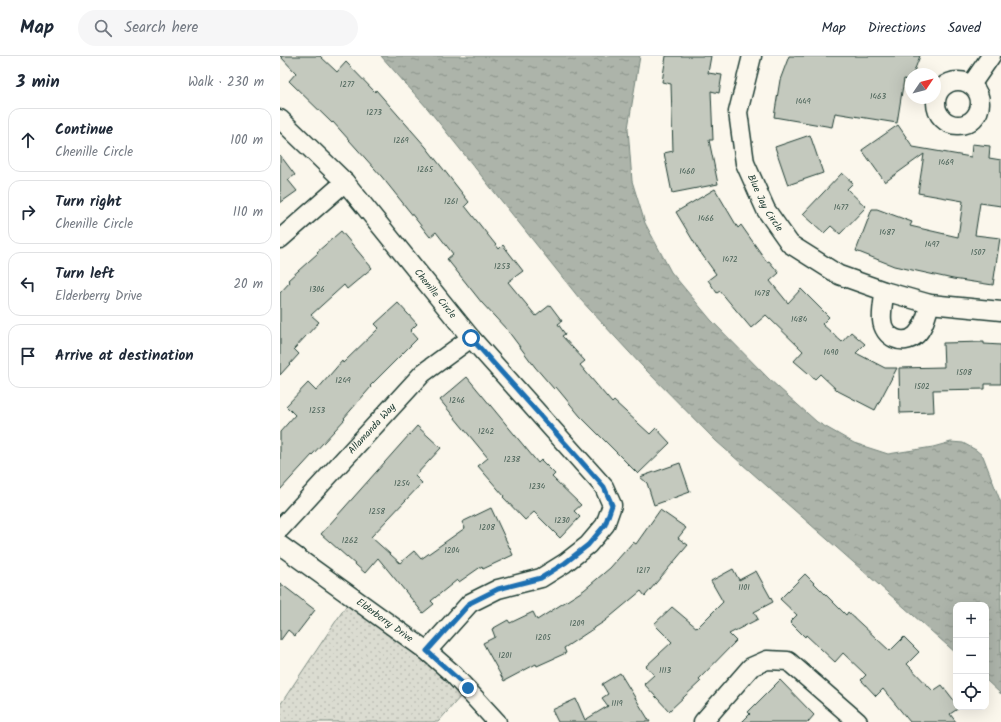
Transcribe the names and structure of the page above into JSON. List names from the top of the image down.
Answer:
{
  "streets": {
    "street": [
      "Blue Jay Circle",
      "Chenille Circle",
      "Allamanda Way",
      "Elderberry Drive"
    ]
  },
  "crossings": [
    ["Chenille Circle", "Allamanda Way"],
    ["Chenille Circle", "Elderberry Drive"]
  ],
  "house_numbers": [
    "1277",
    "1463",
    "1449",
    "1273",
    "1269",
    "1469",
    "1265",
    "1460",
    "1261",
    "1477",
    "1466",
    "1487",
    "1497",
    "1507",
    "1472",
    "1253",
    "1306",
    "1478",
    "1484",
    "1490",
    "1508",
    "1249",
    "1502",
    "1246",
    "1253",
    "1242",
    "1238",
    "1254",
    "1234",
    "1258",
    "1230",
    "1208",
    "1262",
    "1204",
    "1217",
    "1101",
    "1209",
    "1205",
    "1201",
    "1113",
    "1119"
  ],
  "north": "top right",
  "page": {
    "header": "Map",
    "search": "Search here",
    "nav": ["Map", "Directions", "Saved"],
    "heading": ["3 min", "Walk · 230 m"],
    "list": [
      ["Continue", "Chenille Circle", "100 m"],
      ["Turn right", "Chenille Circle", "110 m"],
      ["Turn left", "Elderberry Drive", "20 m"],
      "Arrive at destination"
    ],
    "map_buttons": ["+", "−"]
  }
}
